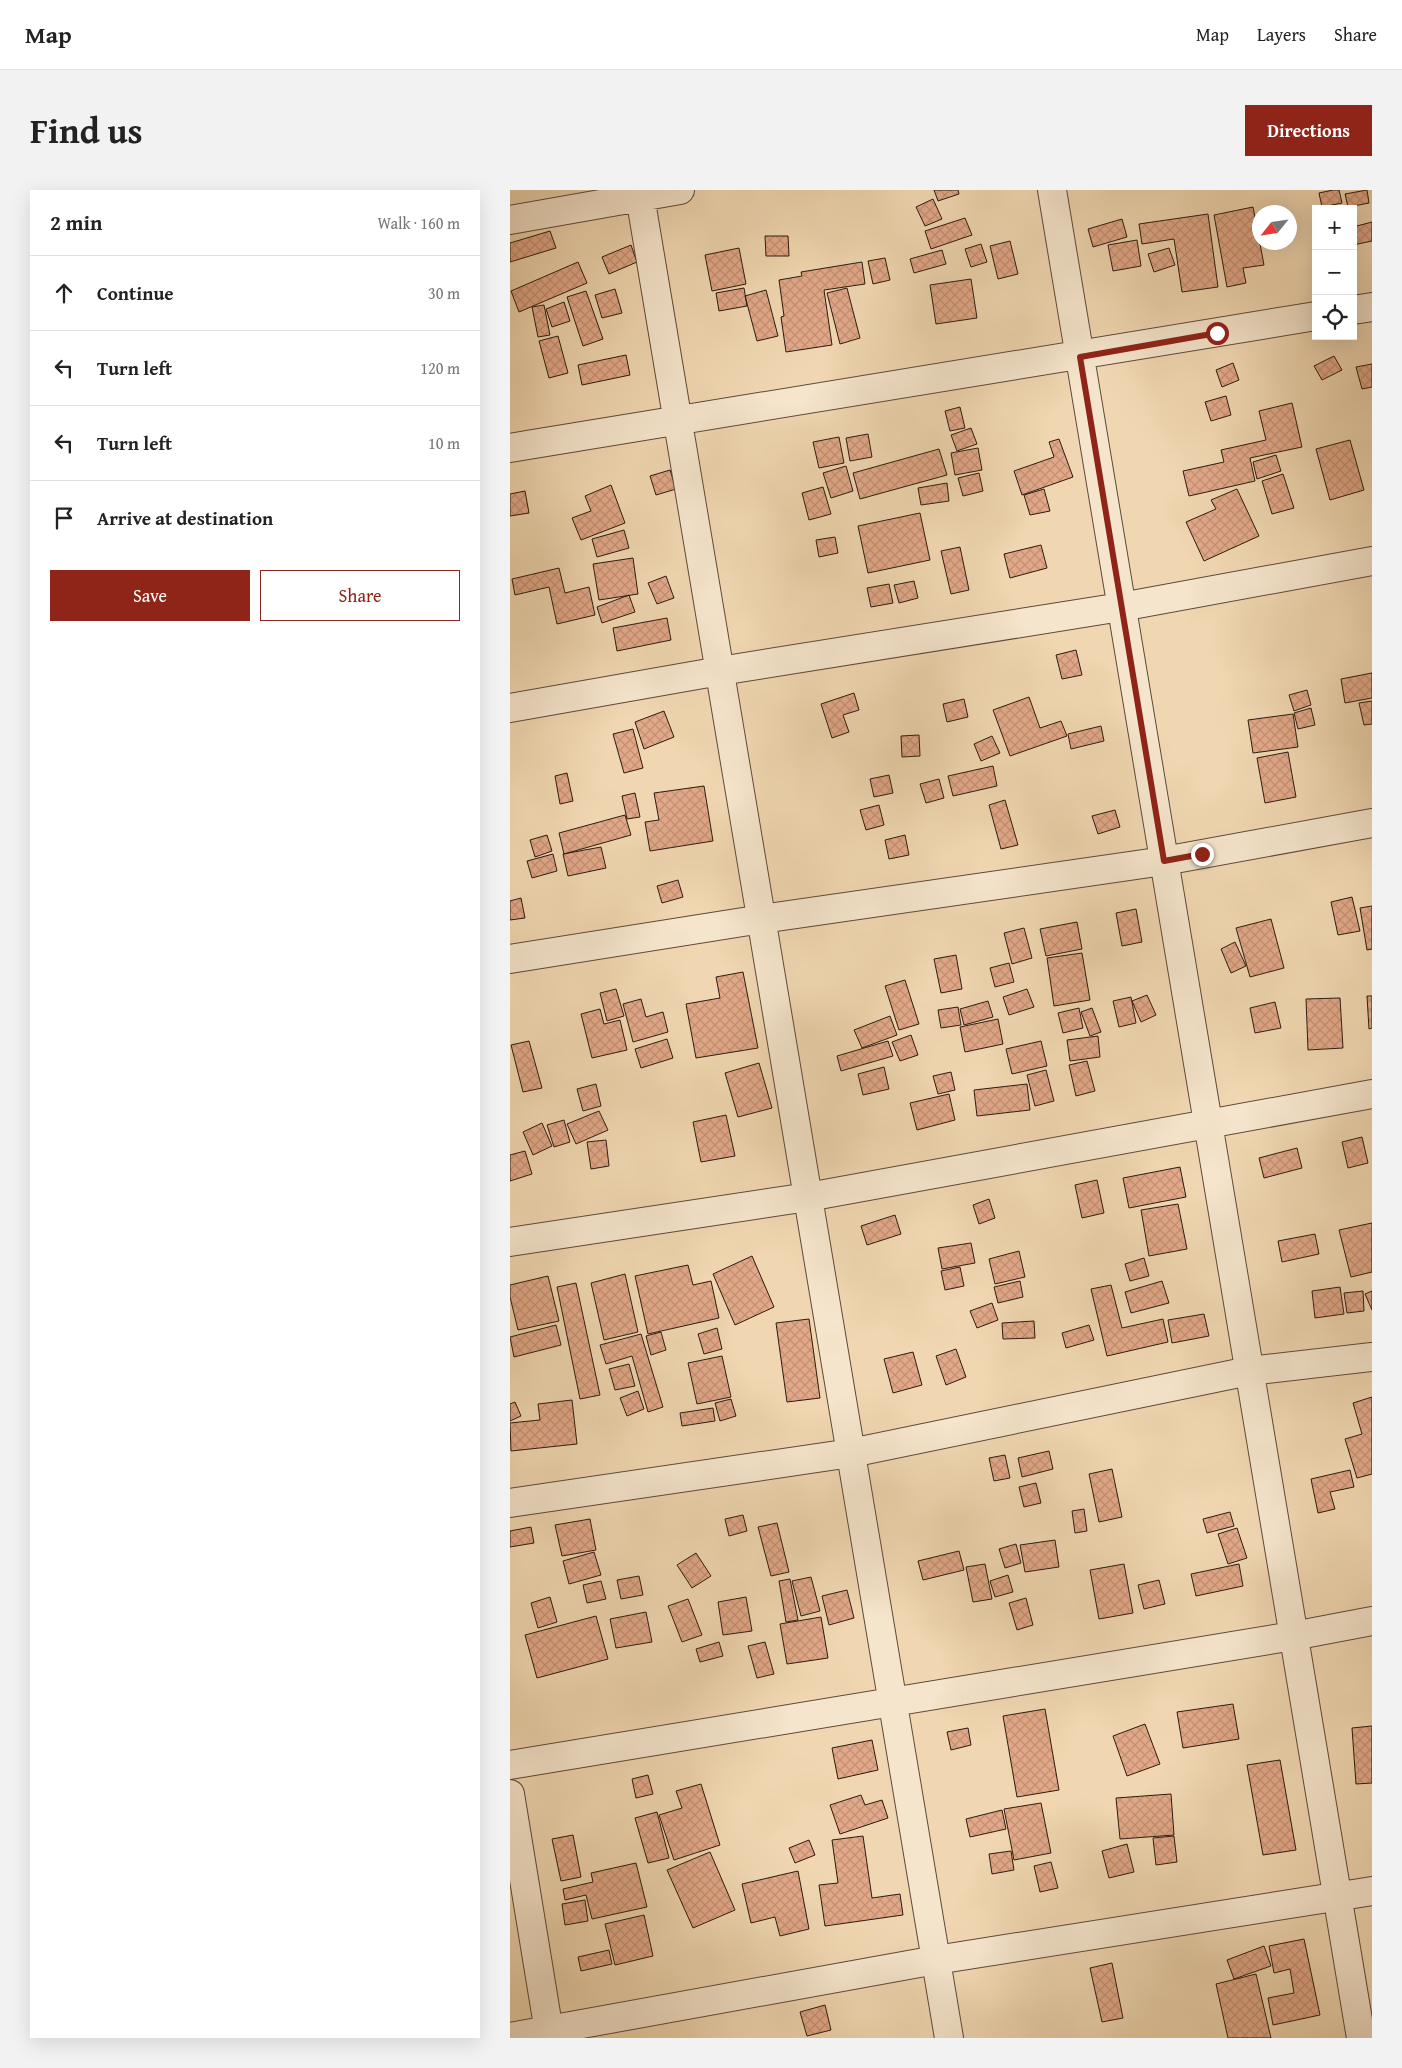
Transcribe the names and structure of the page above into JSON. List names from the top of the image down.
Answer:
{
  "north": "bottom left",
  "page": {
    "header": "Map",
    "nav": ["Map", "Layers", "Share"],
    "title": "Find us",
    "buttons": [
      "Directions",
      ["Save", "Share"]
    ],
    "heading": ["2 min", "Walk · 160 m"],
    "map_buttons": ["+", "−"],
    "list": [
      ["Continue", "30 m"],
      ["Turn left", "120 m"],
      ["Turn left", "10 m"],
      "Arrive at destination"
    ]
  }
}
